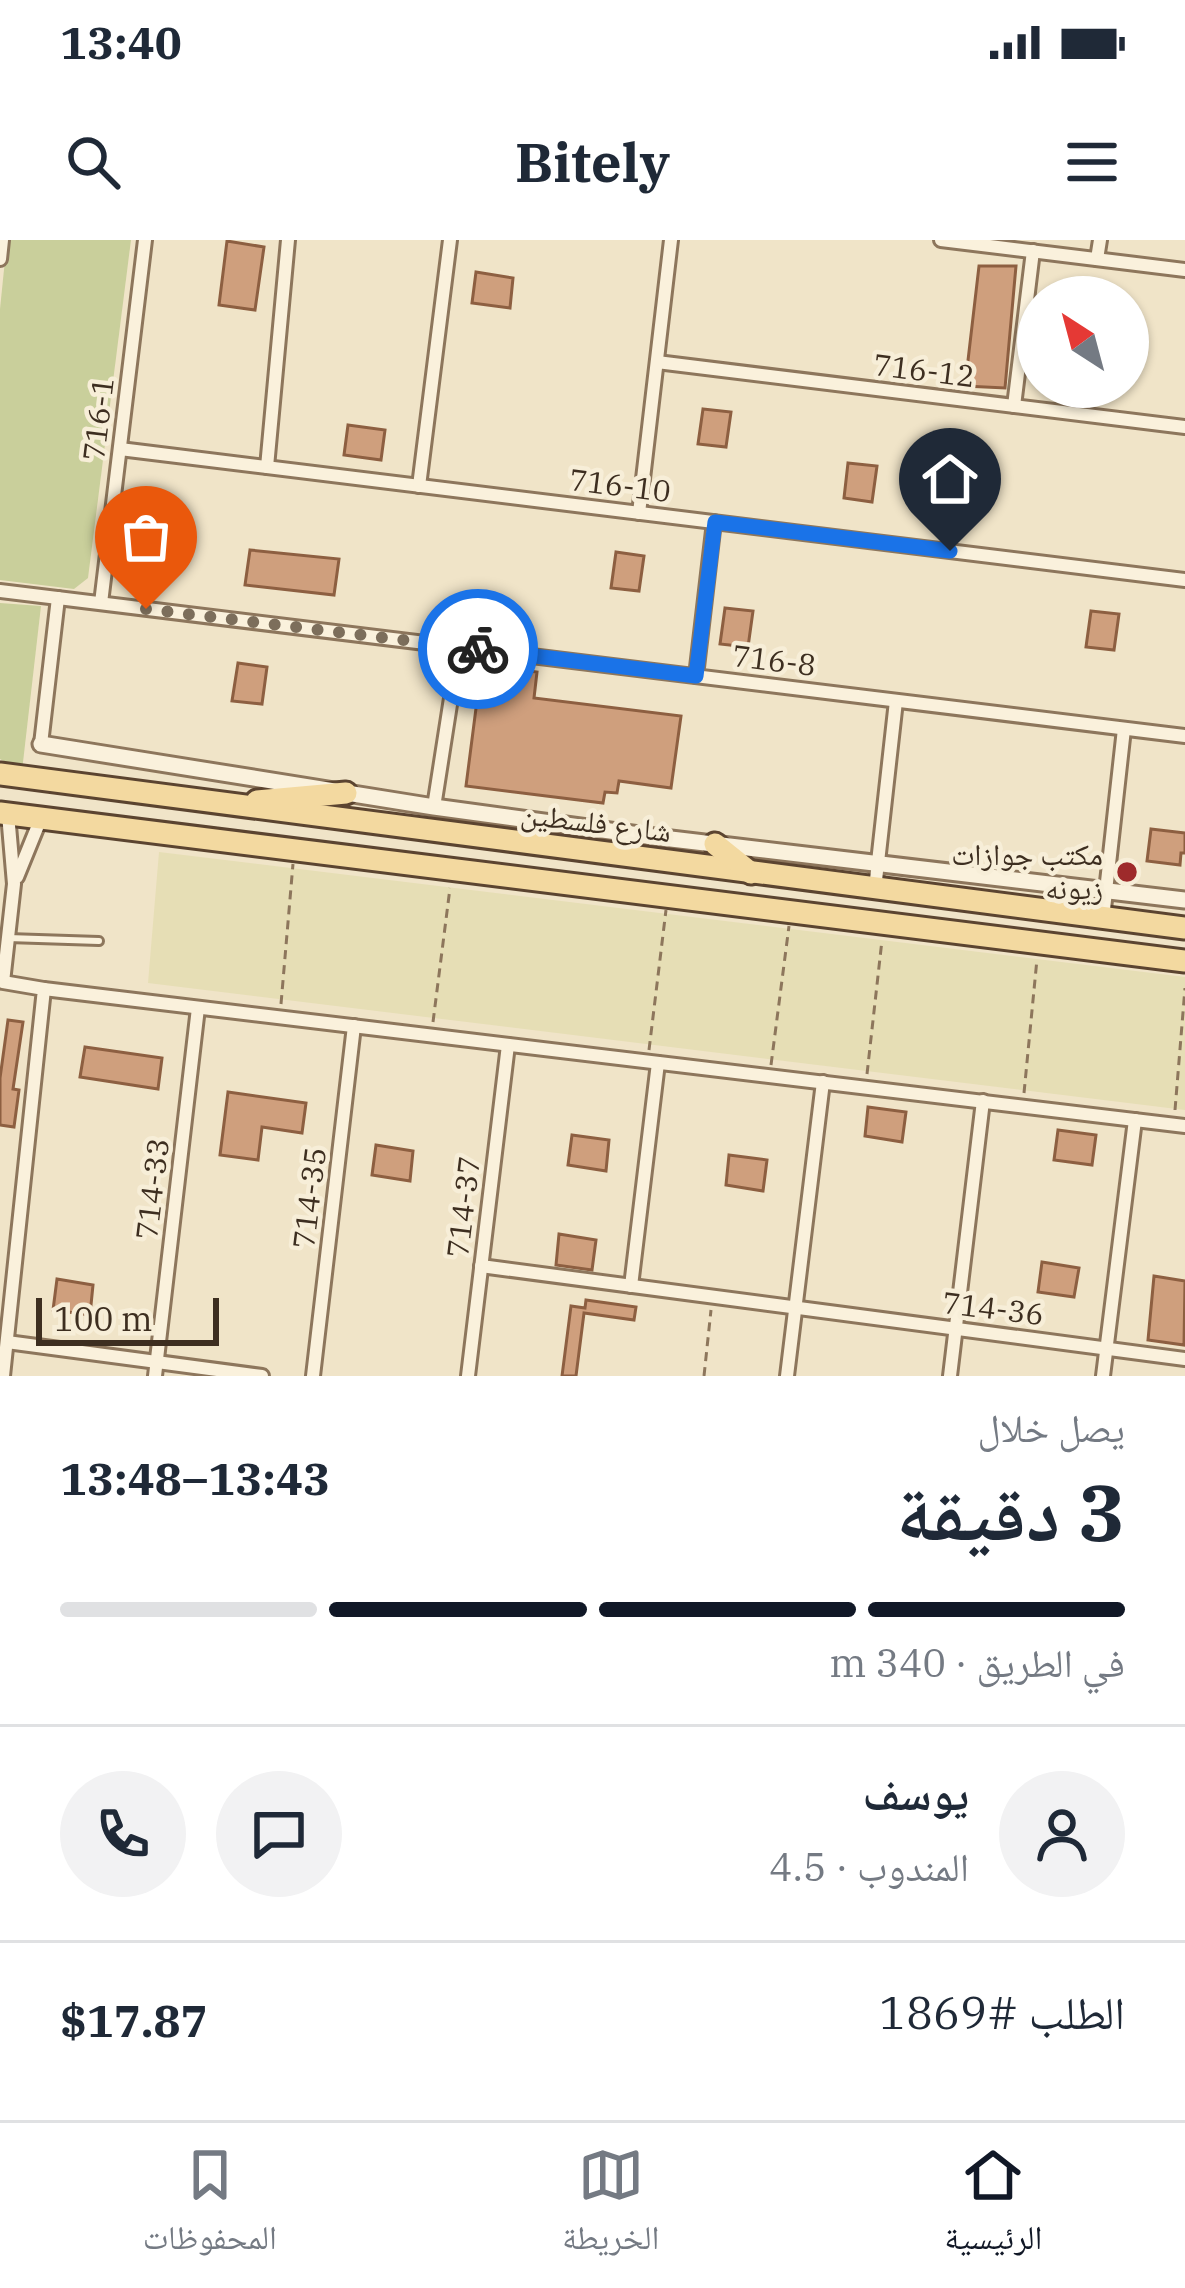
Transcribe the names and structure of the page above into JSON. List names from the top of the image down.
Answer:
{
  "streets": {
    "main road": ["شارع فلسطين"],
    "street": [
      "716-12",
      "716-1",
      "716-10",
      "716-8",
      "714-33",
      "714-35",
      "714-37",
      "714-36"
    ]
  },
  "crossings": [
    ["716-1", "716-10"],
    ["716-1", "716-8"],
    ["714-37", "714-36"]
  ],
  "places": ["مكتب جوازات زيونه"],
  "scale_bar": "100 m",
  "north": "top left",
  "page": {
    "status": "13:40",
    "header": "Bitely",
    "scale": "100 m",
    "heading": ["3 دقيقة", "يصل خلال", "13:43–13:48"],
    "panel": [
      "يوسف",
      "المندوب · 4.5",
      "الطلب #1869",
      "$17.87"
    ],
    "bar": "في الطريق · 340 m",
    "tabs": ["الرئيسية", "الخريطة", "المحفوظات"]
  }
}
